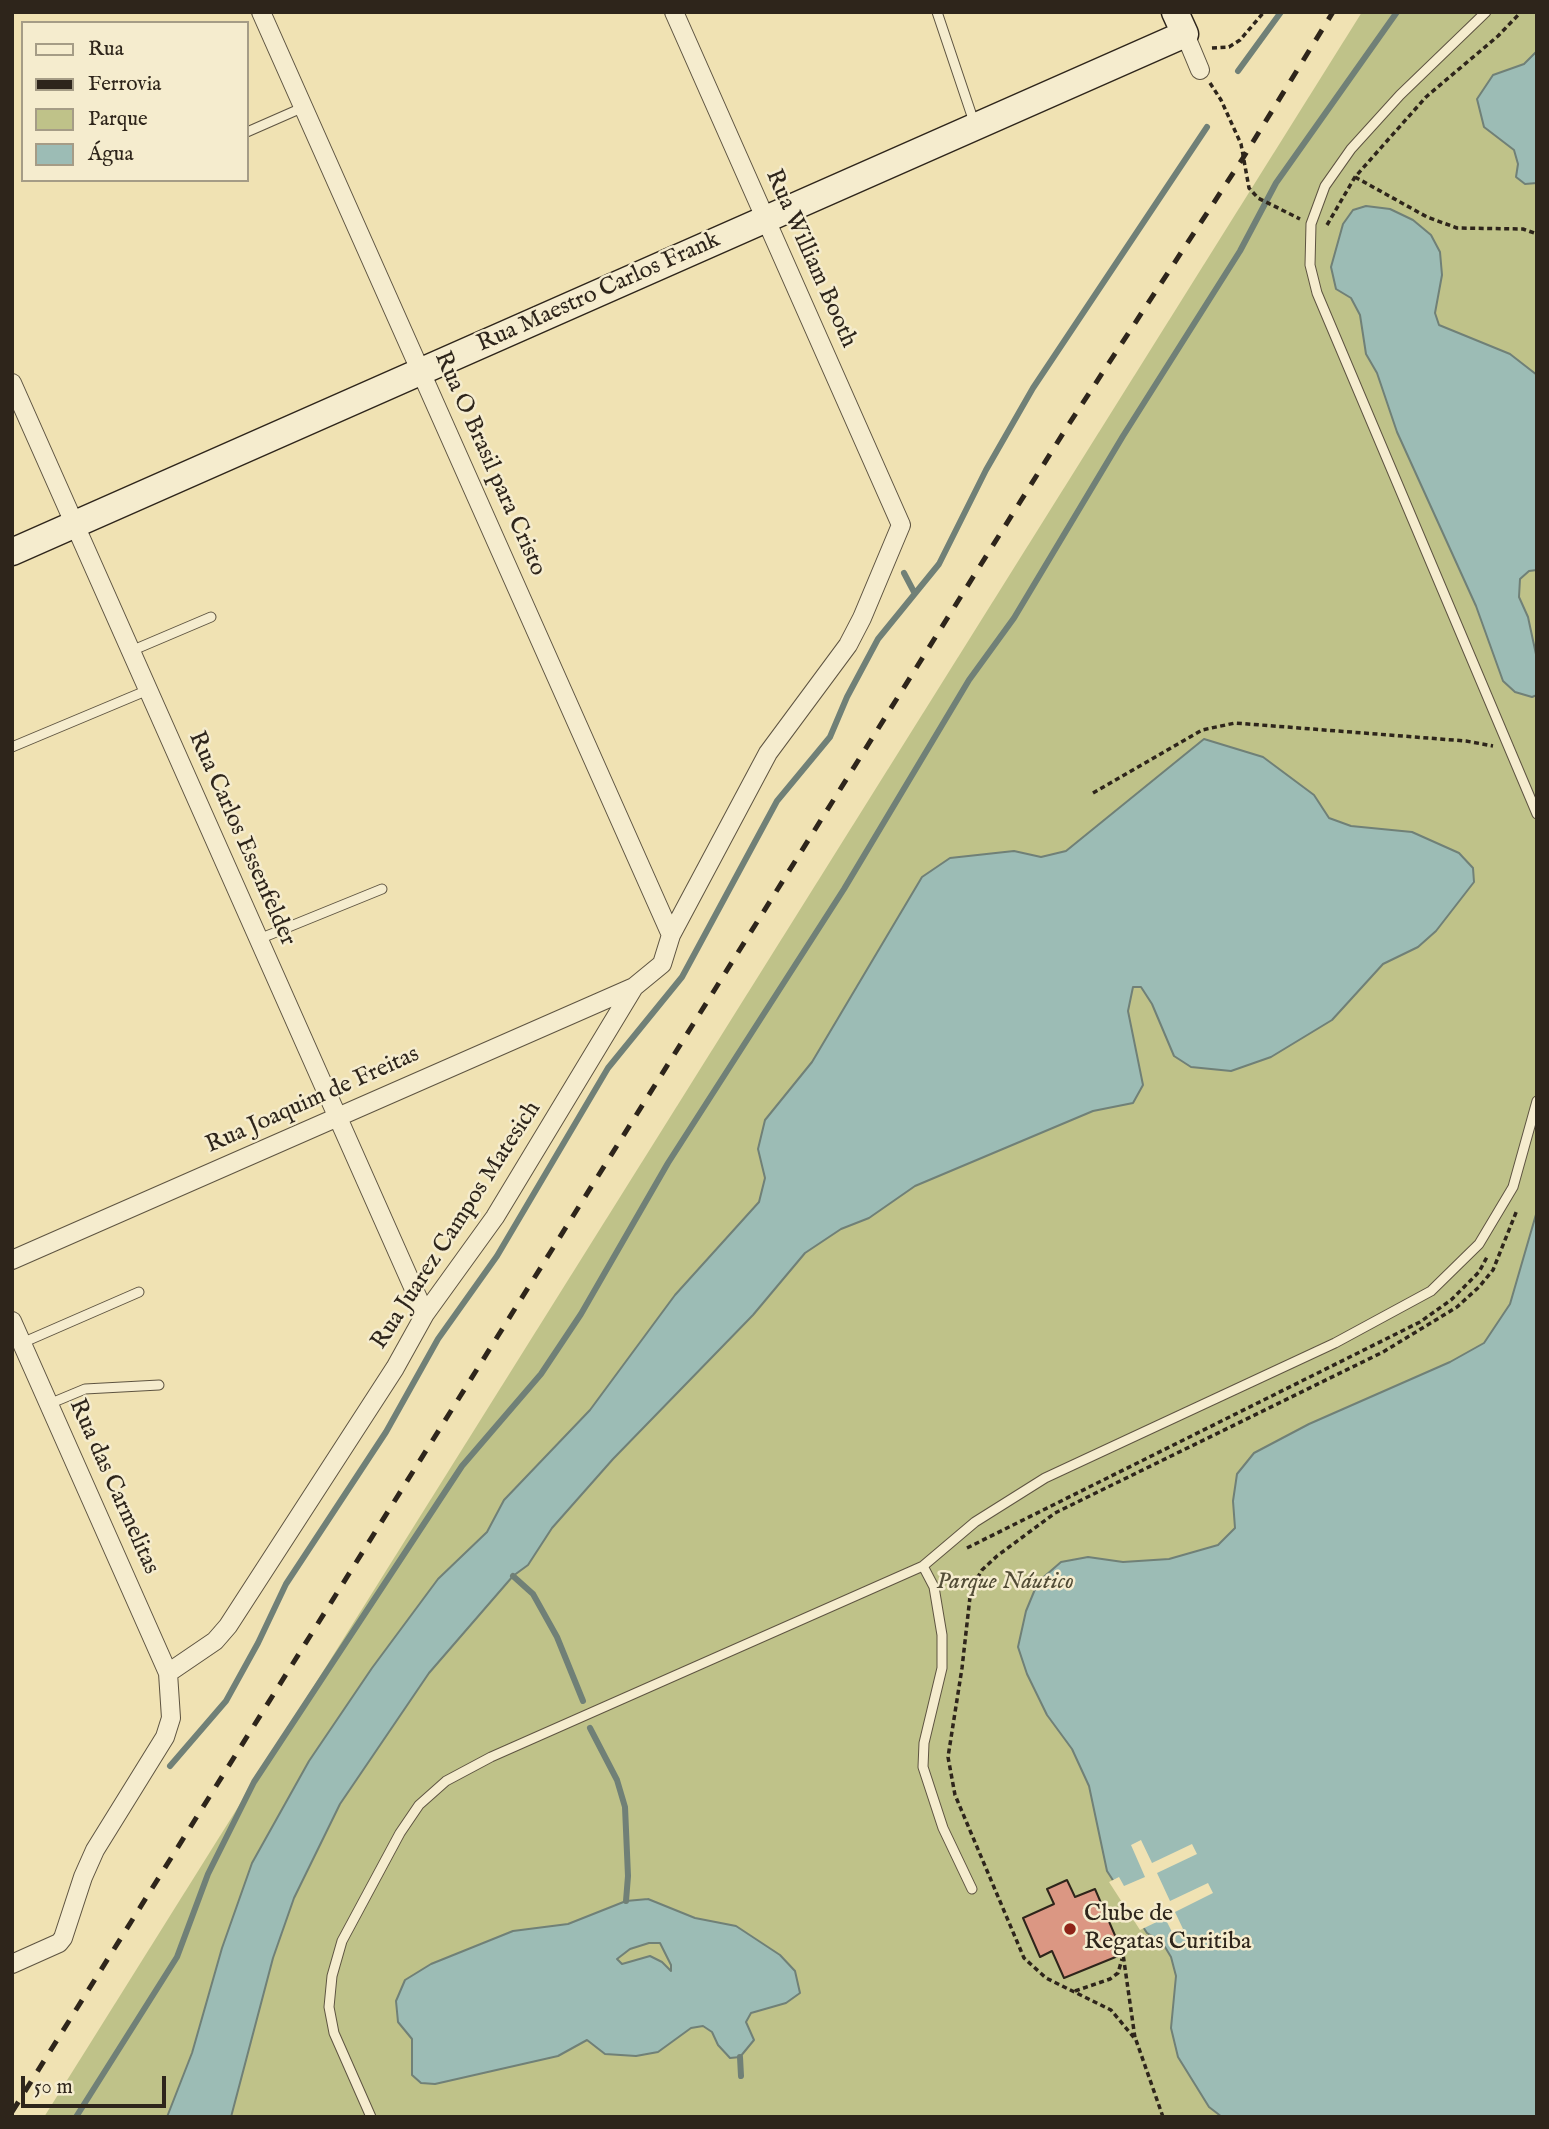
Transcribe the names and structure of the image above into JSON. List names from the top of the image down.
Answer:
{
  "streets": {
    "street": [
      "Rua William Booth",
      "Rua Maestro Carlos Frank",
      "Rua O Brasil para Cristo",
      "Rua Carlos Essenfelder",
      "Rua Joaquim de Freitas",
      "Rua Juarez Campos Matesich",
      "Rua das Carmelitas"
    ]
  },
  "crossings": [
    ["Rua William Booth", "Rua Maestro Carlos Frank"],
    ["Rua William Booth", "Rua Juarez Campos Matesich"],
    ["Rua Maestro Carlos Frank", "Rua O Brasil para Cristo"],
    ["Rua Maestro Carlos Frank", "Rua Carlos Essenfelder"],
    ["Rua O Brasil para Cristo", "Rua Juarez Campos Matesich"],
    ["Rua Carlos Essenfelder", "Rua Joaquim de Freitas"],
    ["Rua Carlos Essenfelder", "Rua Juarez Campos Matesich"],
    ["Rua Joaquim de Freitas", "Rua Juarez Campos Matesich"],
    ["Rua Juarez Campos Matesich", "Rua das Carmelitas"]
  ],
  "parks": ["Parque Náutico"],
  "places": ["Clube de Regatas Curitiba"],
  "legend": [
    "Rua",
    "Ferrovia",
    "Parque",
    "Água"
  ],
  "scale_bar": "50 m"
}
